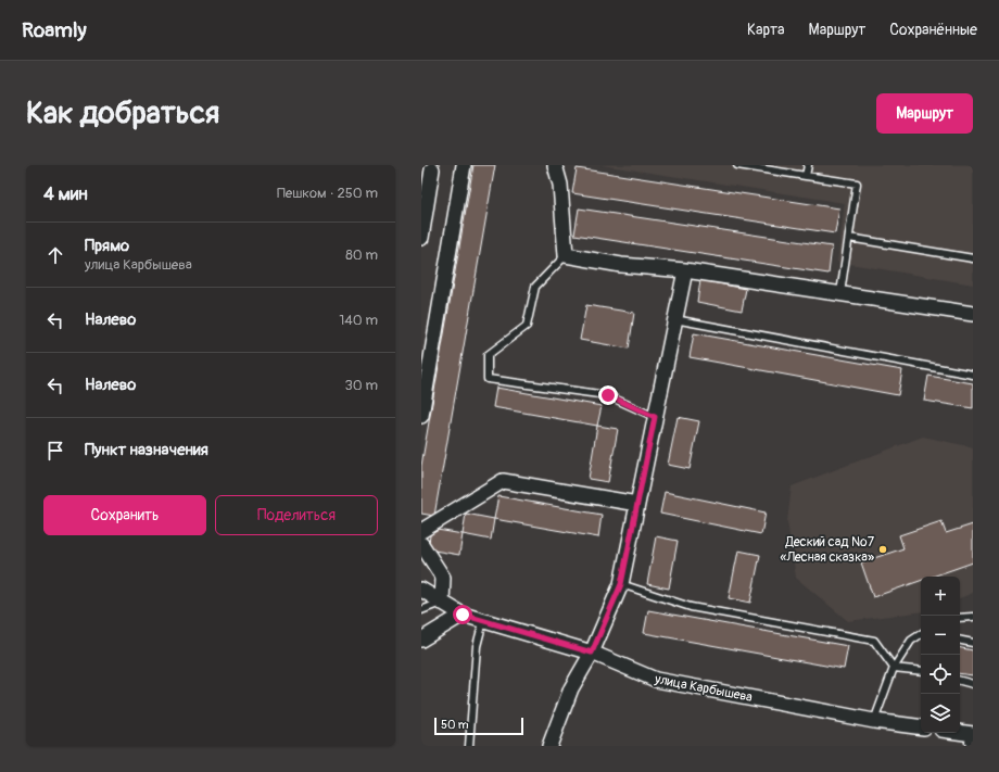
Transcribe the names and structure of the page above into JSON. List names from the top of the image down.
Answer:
{
  "streets": {
    "street": ["улица Карбышева"]
  },
  "places": ["Деский сад №7 «Лесная сказка»"],
  "scale_bar": "50 m",
  "page": {
    "header": "Roamly",
    "nav": ["Карта", "Маршрут", "Сохранённые"],
    "buttons": [
      "Маршрут",
      ["Сохранить", "Поделиться"]
    ],
    "title": "Как добраться",
    "heading": ["4 мин", "Пешком · 250 m"],
    "list": [
      ["Прямо", "улица Карбышева", "80 m"],
      ["Налево", "140 m"],
      ["Налево", "30 m"],
      "Пункт назначения"
    ],
    "map_buttons": ["+", "−"],
    "scale": "50 m"
  }
}
